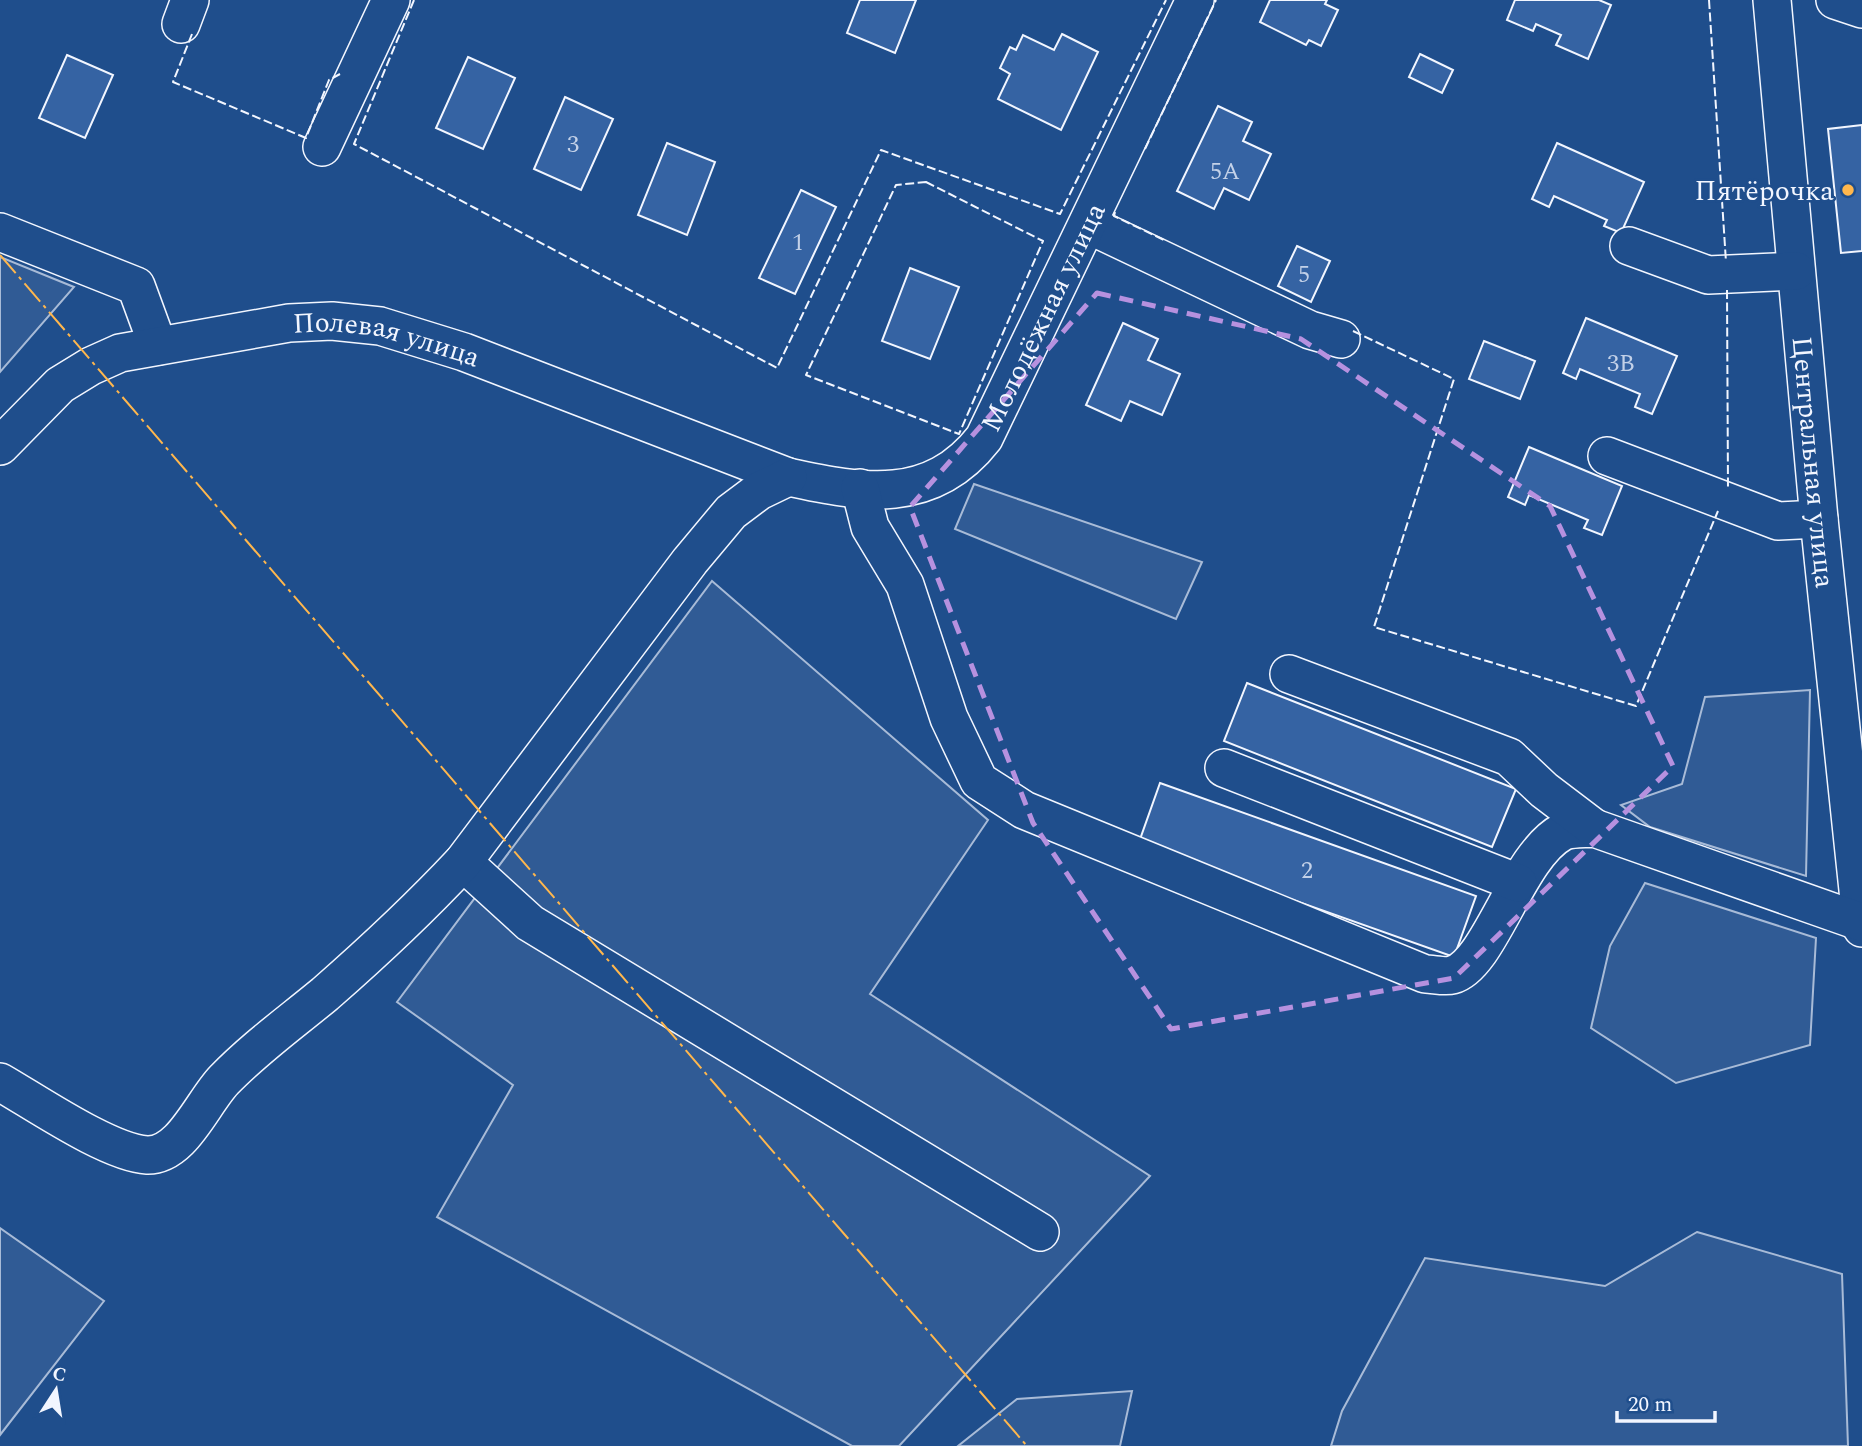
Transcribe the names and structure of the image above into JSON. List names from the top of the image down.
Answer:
{
  "streets": {
    "street": ["Молодёжная улица", "Полевая улица", "Центральная улица"]
  },
  "crossings": [
    ["Молодёжная улица", "Полевая улица"]
  ],
  "places": ["Пятёрочка"],
  "house_numbers": [
    "3",
    "5А",
    "1",
    "5",
    "3В",
    "2"
  ],
  "scale_bar": "20 m",
  "north": "top"
}
